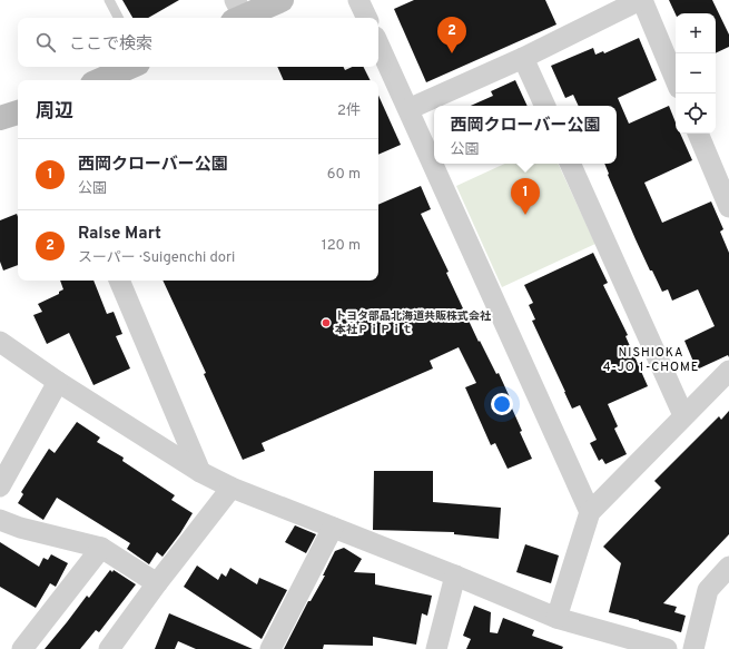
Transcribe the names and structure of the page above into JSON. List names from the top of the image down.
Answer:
{
  "districts": ["NISHIOKA 4-JO 1-CHOME"],
  "places": ["トヨタ部品北海道共販株式会社 本社ＰｉＰｉｔ"],
  "page": {
    "map_buttons": ["+", "−"],
    "pins": ["2", "1"],
    "search": "ここで検索",
    "heading": ["周辺", "2件"],
    "popup": ["西岡クローバー公園", "公園"],
    "list": [
      {
        "mark": "1",
        "name": "西岡クローバー公園",
        "note": "公園",
        "value": "60 m"
      },
      {
        "mark": "2",
        "name": "Ralse Mart",
        "note": "スーパー · Suigenchi dori",
        "value": "120 m"
      }
    ]
  }
}
